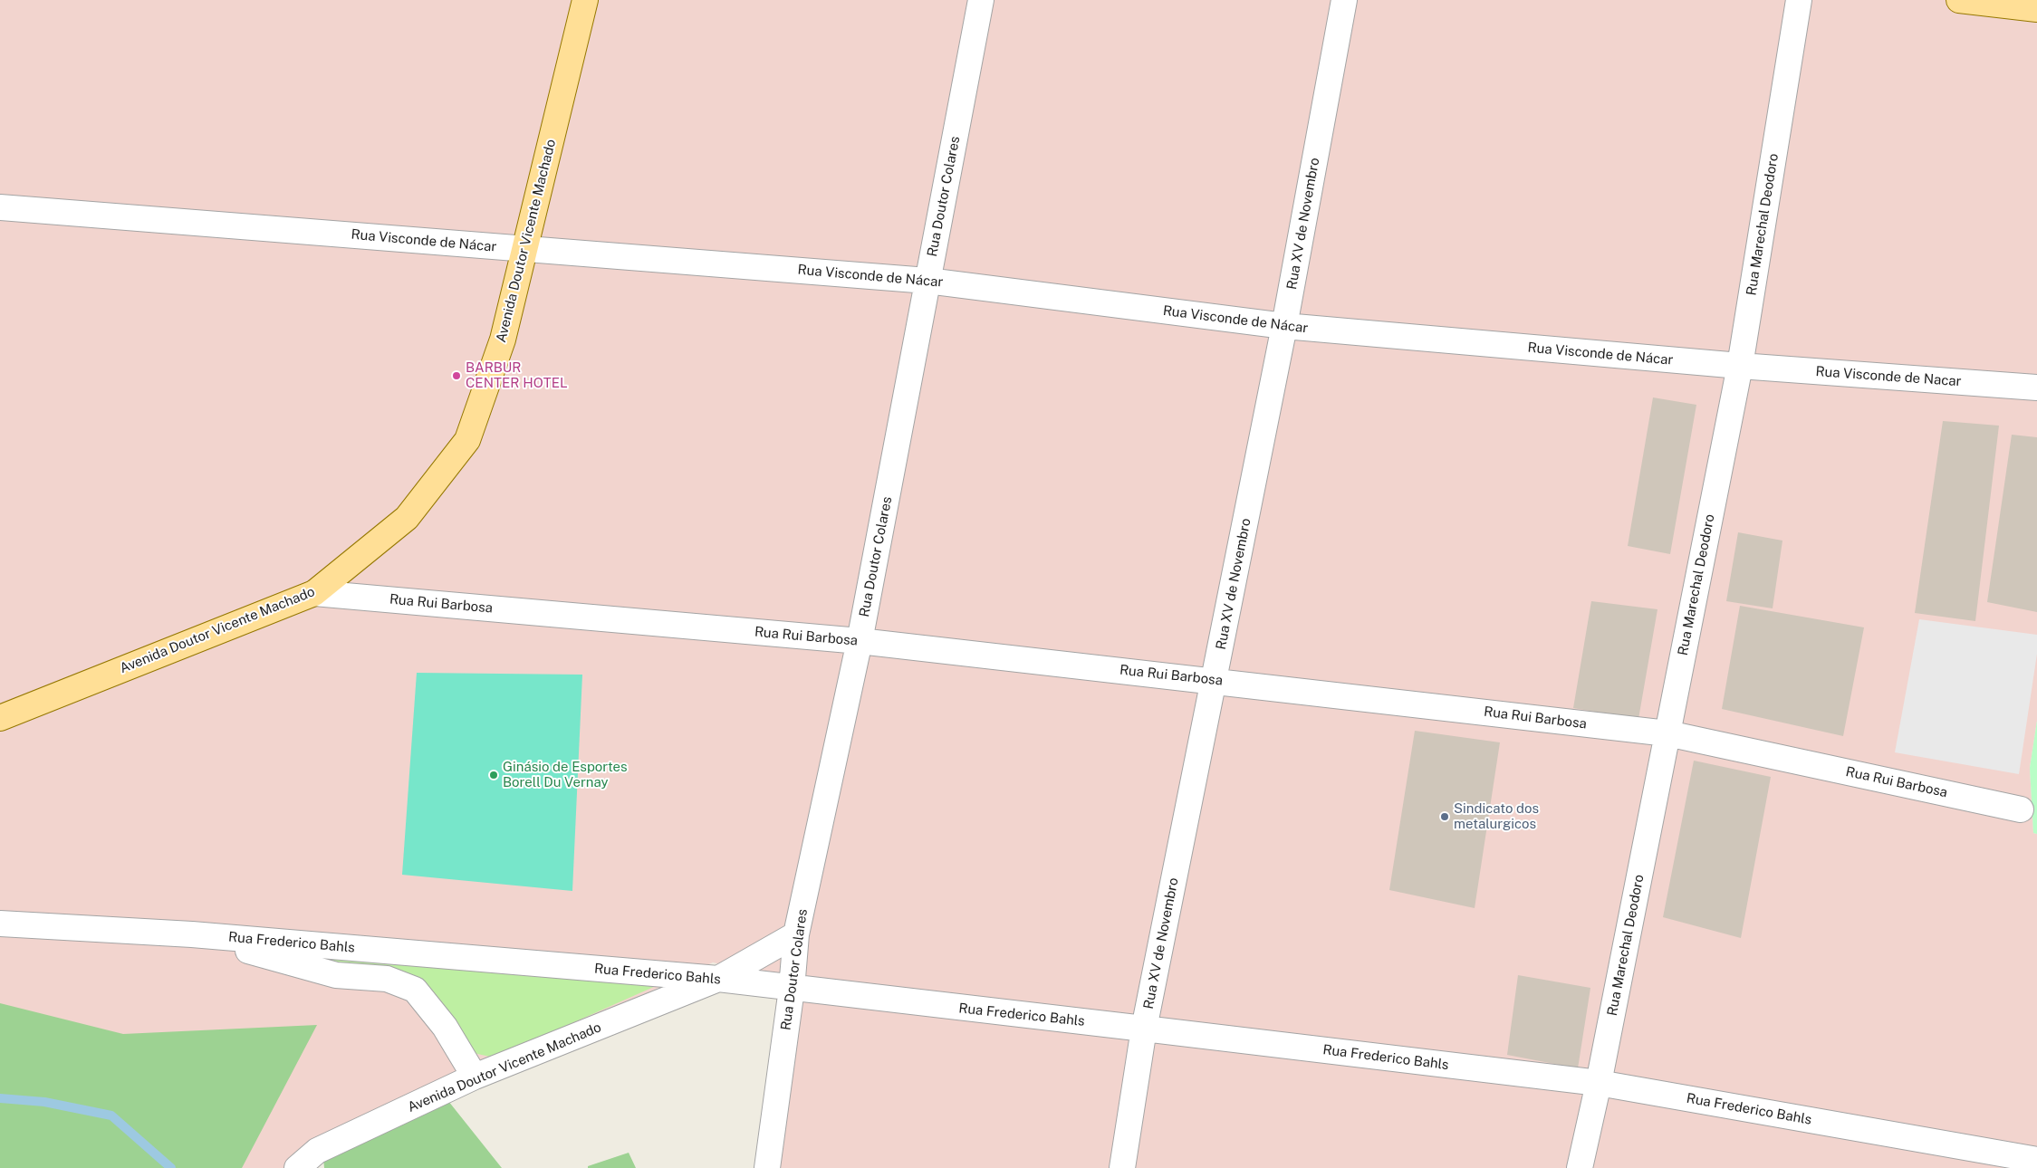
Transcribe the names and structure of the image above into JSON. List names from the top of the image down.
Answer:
{
  "streets": {
    "main road": ["Avenida Doutor Vicente Machado"],
    "street": [
      "Rua Doutor Colares",
      "Rua XV de Novembro",
      "Rua Marechal Deodoro",
      "Rua Visconde de Nácar",
      "Rua Visconde de Nacar",
      "Rua Rui Barbosa",
      "Rua Frederico Bahls"
    ]
  },
  "crossings": [
    ["Rua Doutor Colares", "Rua Visconde de Nácar"],
    ["Rua Doutor Colares", "Avenida Doutor Vicente Machado"],
    ["Rua Doutor Colares", "Rua Rui Barbosa"],
    ["Rua Doutor Colares", "Rua Frederico Bahls"],
    ["Rua XV de Novembro", "Rua Visconde de Nácar"],
    ["Rua XV de Novembro", "Rua Rui Barbosa"],
    ["Rua XV de Novembro", "Rua Frederico Bahls"],
    ["Rua Marechal Deodoro", "Rua Visconde de Nácar"],
    ["Rua Marechal Deodoro", "Rua Visconde de Nacar"],
    ["Rua Marechal Deodoro", "Rua Rui Barbosa"],
    ["Rua Marechal Deodoro", "Rua Frederico Bahls"],
    ["Rua Visconde de Nácar", "Avenida Doutor Vicente Machado"],
    ["Rua Visconde de Nácar", "Rua Visconde de Nacar"],
    ["Avenida Doutor Vicente Machado", "Rua Rui Barbosa"],
    ["Avenida Doutor Vicente Machado", "Rua Frederico Bahls"]
  ],
  "places": ["BARBUR CENTER HOTEL", "Ginásio de Esportes Borell Du Vernay", "Sindicato dos metalurgicos"]
}
